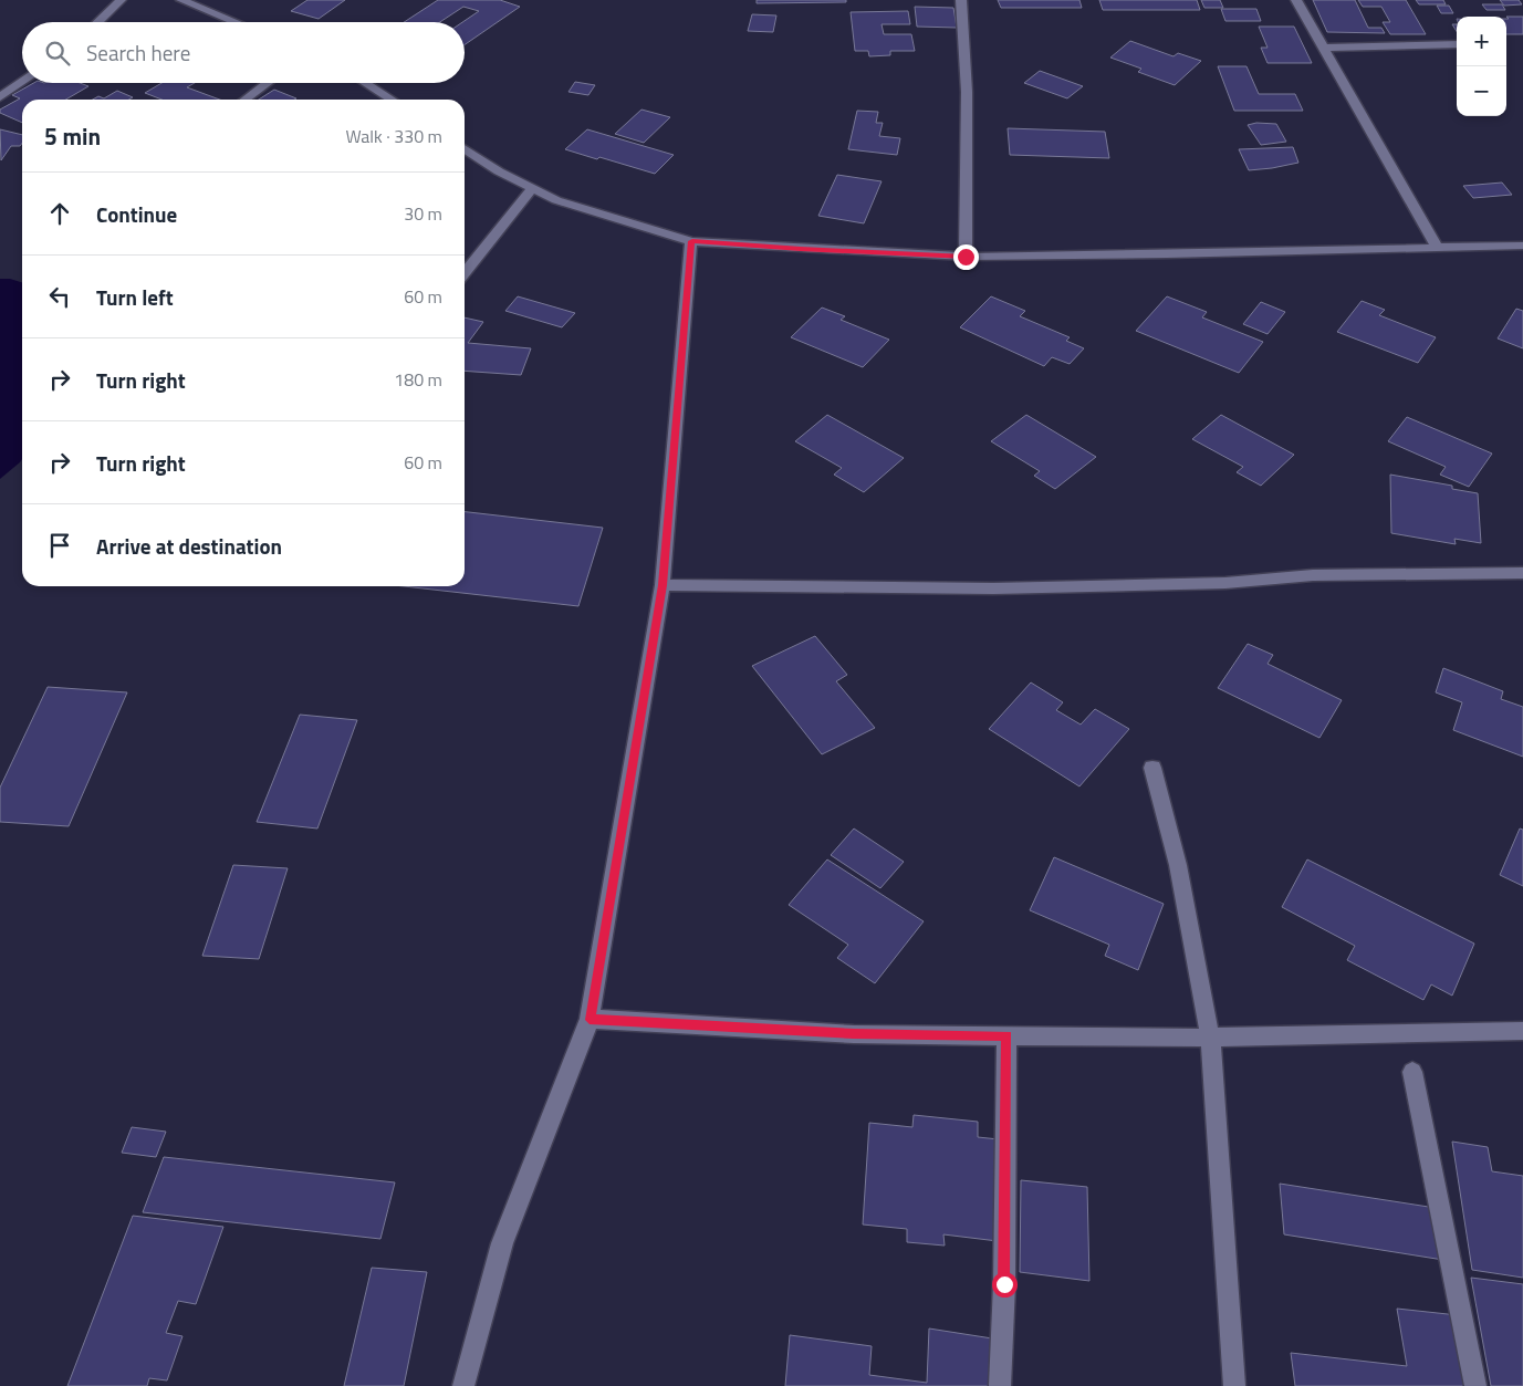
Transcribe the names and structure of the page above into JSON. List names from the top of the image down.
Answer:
{
  "page": {
    "map_buttons": ["+", "−"],
    "search": "Search here",
    "heading": ["5 min", "Walk · 330 m"],
    "list": [
      ["Continue", "30 m"],
      ["Turn left", "60 m"],
      ["Turn right", "180 m"],
      ["Turn right", "60 m"],
      "Arrive at destination"
    ]
  }
}
